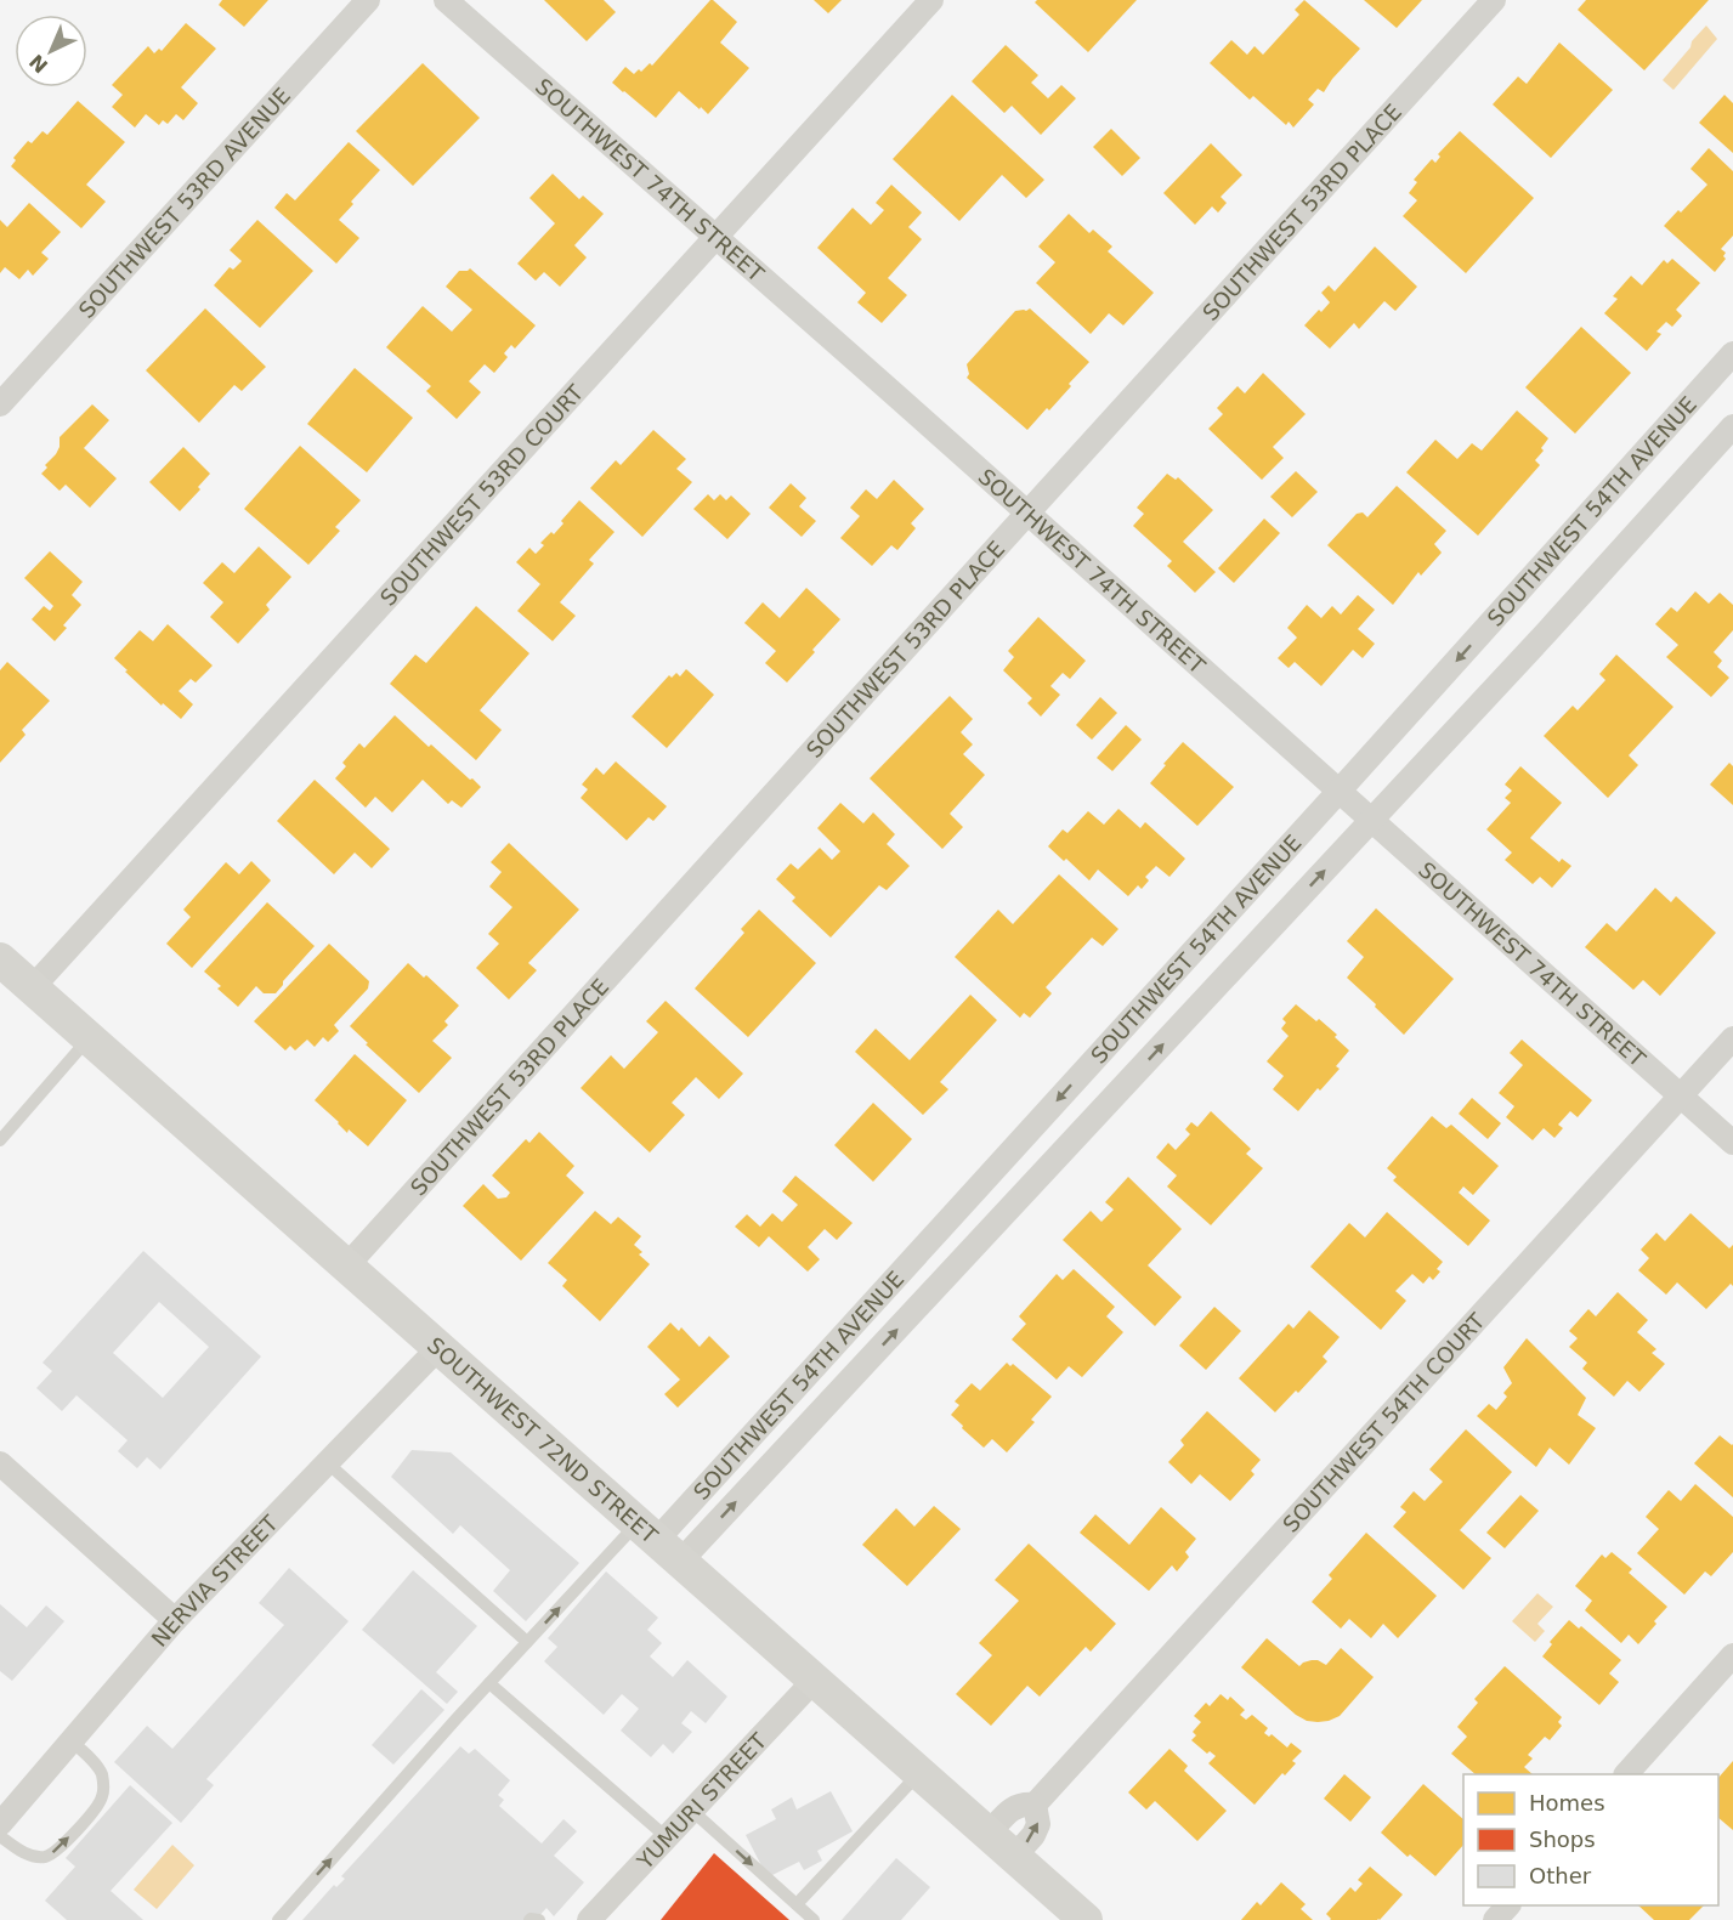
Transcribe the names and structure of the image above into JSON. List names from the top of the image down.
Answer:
{
  "streets": {
    "main road": ["SOUTHWEST 72ND STREET"],
    "street": [
      "SOUTHWEST 74TH STREET",
      "SOUTHWEST 53RD AVENUE",
      "SOUTHWEST 53RD PLACE",
      "SOUTHWEST 53RD COURT",
      "SOUTHWEST 54TH AVENUE",
      "SOUTHWEST 54TH COURT",
      "NERVIA STREET",
      "YUMURI STREET"
    ]
  },
  "crossings": [
    ["SOUTHWEST 74TH STREET", "SOUTHWEST 53RD PLACE"],
    ["SOUTHWEST 74TH STREET", "SOUTHWEST 53RD COURT"],
    ["SOUTHWEST 74TH STREET", "SOUTHWEST 54TH AVENUE"],
    ["SOUTHWEST 74TH STREET", "SOUTHWEST 54TH COURT"],
    ["SOUTHWEST 53RD PLACE", "SOUTHWEST 72ND STREET"],
    ["SOUTHWEST 53RD COURT", "SOUTHWEST 72ND STREET"],
    ["SOUTHWEST 54TH AVENUE", "SOUTHWEST 72ND STREET"],
    ["SOUTHWEST 54TH COURT", "SOUTHWEST 72ND STREET"],
    ["SOUTHWEST 72ND STREET", "NERVIA STREET"],
    ["SOUTHWEST 72ND STREET", "YUMURI STREET"]
  ],
  "legend": ["Homes", "Shops", "Other"],
  "north": "bottom left"
}
